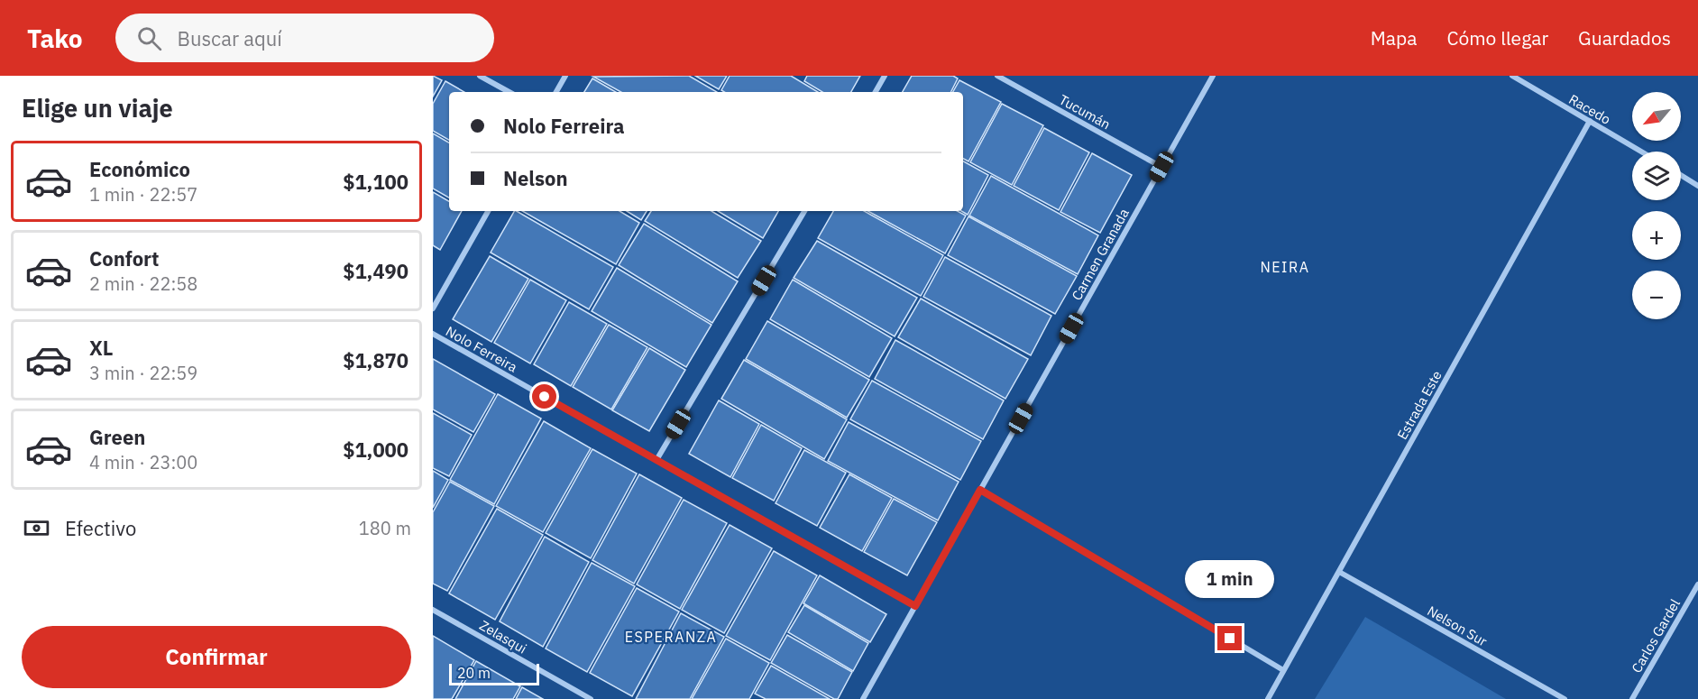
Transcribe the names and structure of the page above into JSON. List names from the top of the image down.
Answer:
{
  "streets": {
    "street": [
      "Racedo",
      "Tucumán",
      "Carmen Granada",
      "Nolo Ferreira",
      "Estrada Este",
      "Nelson Sur",
      "Carlos Gardel",
      "Zelasqui"
    ]
  },
  "crossings": [
    ["Racedo", "Estrada Este"],
    ["Tucumán", "Carmen Granada"],
    ["Carmen Granada", "Nolo Ferreira"],
    ["Estrada Este", "Nelson Sur"]
  ],
  "districts": ["NEIRA", "ESPERANZA"],
  "scale_bar": "20 m",
  "north": "bottom left",
  "page": {
    "header": "Tako",
    "search": "Buscar aquí",
    "nav": ["Mapa", "Cómo llegar", "Guardados"],
    "heading": "Elige un viaje",
    "map_buttons": ["+", "−"],
    "banner": ["Nolo Ferreira", "Nelson"],
    "list": [
      {
        "name": "Económico",
        "note": "1 min · 22:57",
        "value": "$1,100"
      },
      {
        "name": "Confort",
        "note": "2 min · 22:58",
        "value": "$1,490"
      },
      {
        "name": "XL",
        "note": "3 min · 22:59",
        "value": "$1,870"
      },
      {
        "name": "Green",
        "note": "4 min · 23:00",
        "value": "$1,000"
      }
    ],
    "pay": ["Efectivo", "180 m"],
    "bubble": "1 min",
    "buttons": "Confirmar",
    "scale": "20 m"
  }
}
